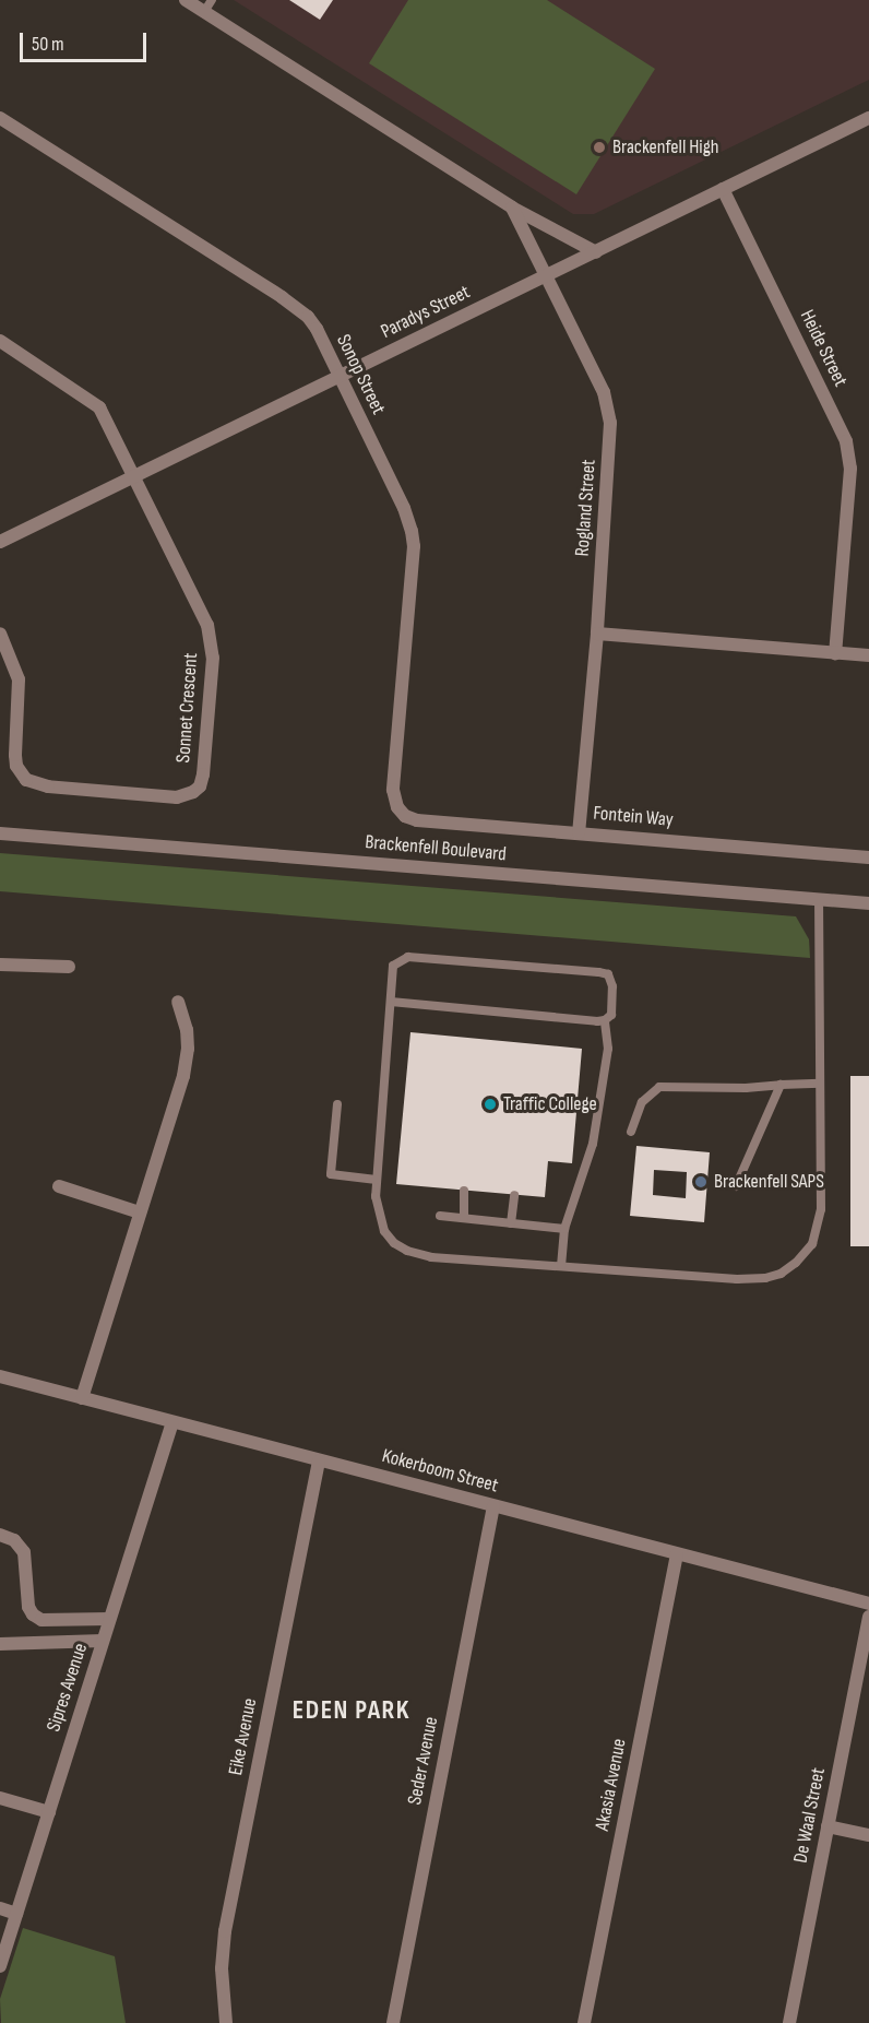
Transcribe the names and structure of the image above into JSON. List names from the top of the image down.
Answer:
{
  "streets": {
    "street": [
      "Paradys Street",
      "Heide Street",
      "Sonop Street",
      "Rogland Street",
      "Sonnet Crescent",
      "Fontein Way",
      "Brackenfell Boulevard",
      "Kokerboom Street",
      "Sipres Avenue",
      "Eike Avenue",
      "Seder Avenue",
      "Akasia Avenue",
      "De Waal Street"
    ]
  },
  "crossings": [
    ["Paradys Street", "Heide Street"],
    ["Paradys Street", "Sonop Street"],
    ["Paradys Street", "Rogland Street"],
    ["Paradys Street", "Sonnet Crescent"],
    ["Sonop Street", "Fontein Way"],
    ["Rogland Street", "Fontein Way"],
    ["Kokerboom Street", "Sipres Avenue"],
    ["Kokerboom Street", "Eike Avenue"],
    ["Kokerboom Street", "Seder Avenue"],
    ["Kokerboom Street", "Akasia Avenue"]
  ],
  "districts": ["EDEN PARK"],
  "places": ["Brackenfell High", "Traffic College", "Brackenfell SAPS"],
  "scale_bar": "50 m"
}
